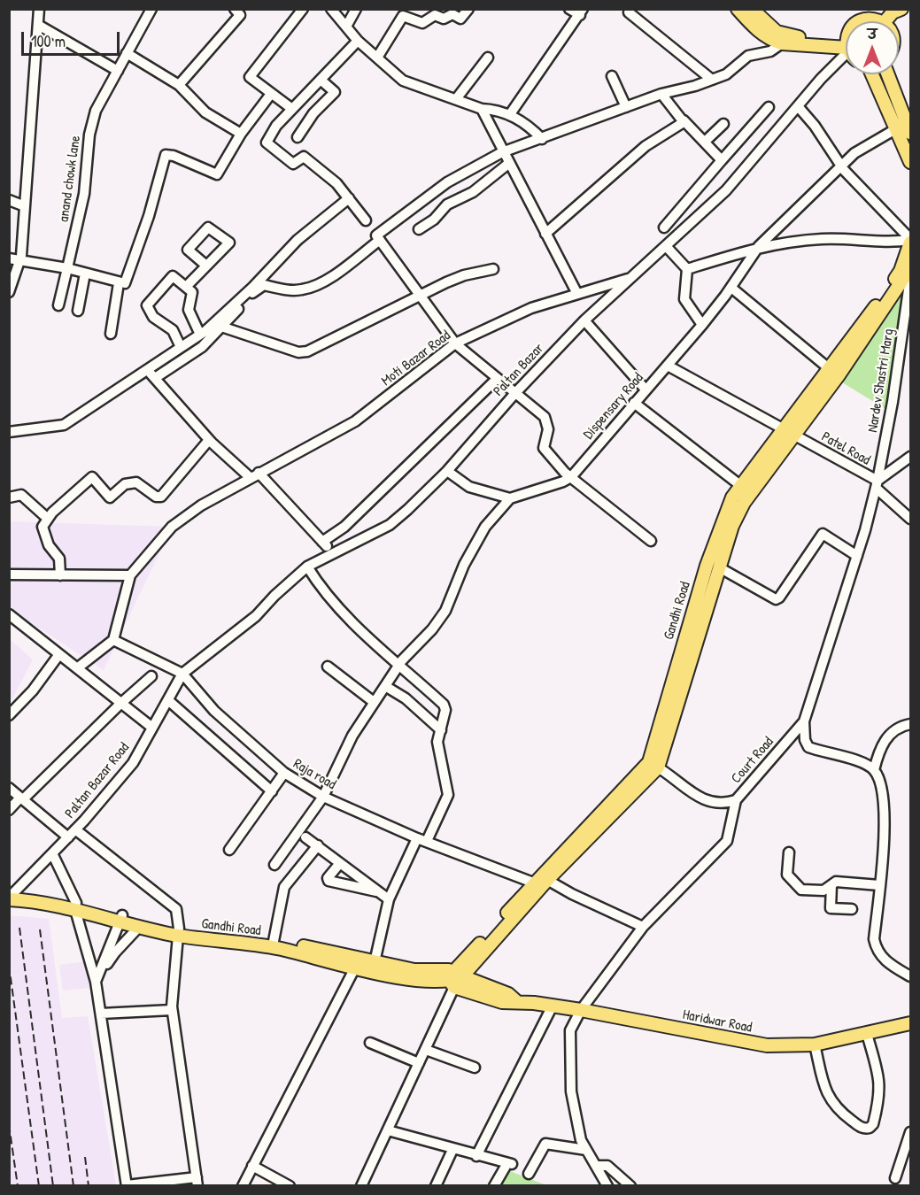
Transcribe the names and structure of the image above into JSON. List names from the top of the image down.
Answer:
{
  "streets": {
    "main road": ["Gandhi Road", "Haridwar Road"],
    "street": [
      "anand chowk lane",
      "Moti Bazar Road",
      "Paltan Bazar",
      "Nardev Shastri Marg",
      "Dispensary Road",
      "Patel Road",
      "Court Road",
      "Raja road",
      "Paltan Bazar Road"
    ]
  },
  "crossings": [
    ["Moti Bazar Road", "Paltan Bazar"],
    ["Paltan Bazar", "Raja road"],
    ["Paltan Bazar", "Paltan Bazar Road"],
    ["Nardev Shastri Marg", "Patel Road"],
    ["Nardev Shastri Marg", "Court Road"],
    ["Dispensary Road", "Patel Road"],
    ["Patel Road", "Gandhi Road"],
    ["Patel Road", "Court Road"],
    ["Gandhi Road", "Raja road"],
    ["Gandhi Road", "Paltan Bazar Road"],
    ["Gandhi Road", "Haridwar Road"],
    ["Court Road", "Haridwar Road"],
    ["Raja road", "Paltan Bazar Road"]
  ],
  "scale_bar": "100 m",
  "north": "top"
}
